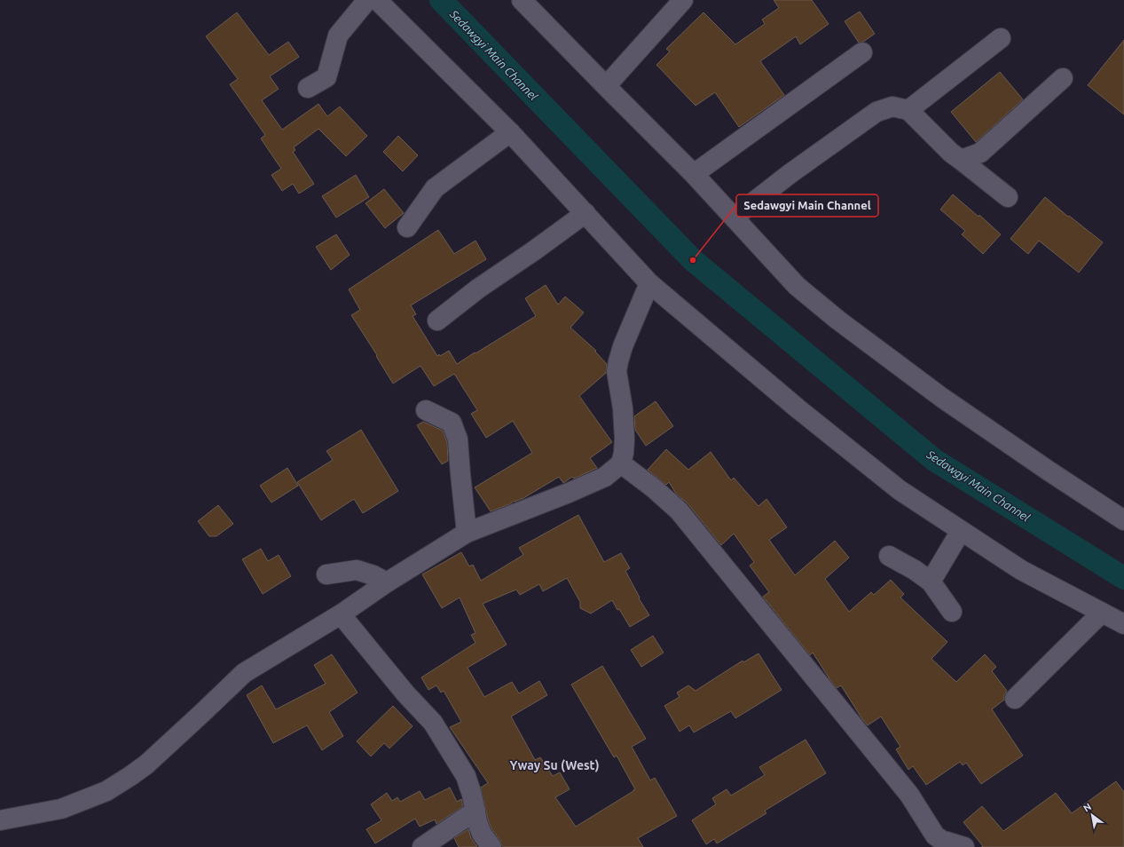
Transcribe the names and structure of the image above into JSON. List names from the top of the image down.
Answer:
{
  "districts": ["Yway Su (West)"],
  "water": ["Sedawgyi Main Channel"],
  "places": ["Sedawgyi Main Channel"],
  "north": "top left"
}
